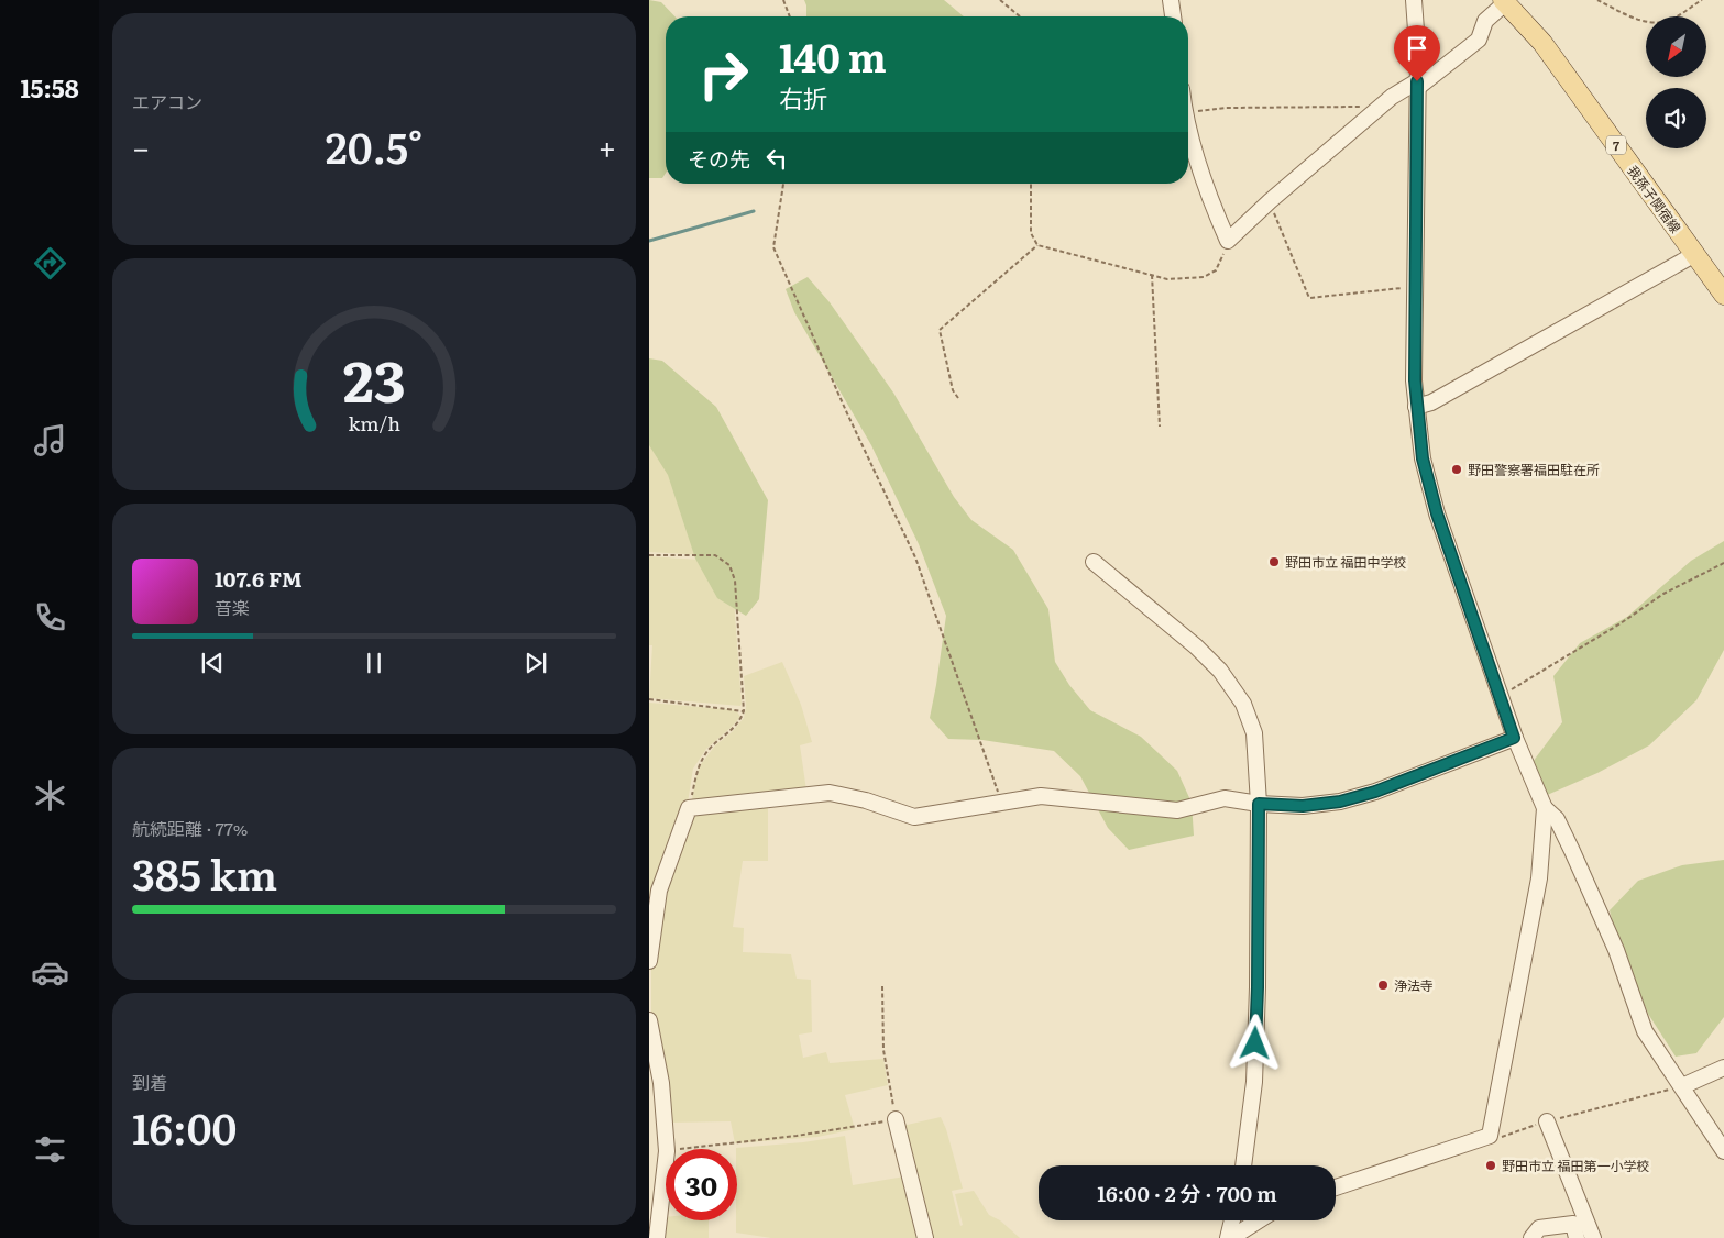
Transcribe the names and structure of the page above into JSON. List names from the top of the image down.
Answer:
{
  "streets": {
    "main road": ["7", "我孫子関宿線"]
  },
  "places": [
    "野田警察署福田駐在所",
    "野田市立 福田中学校",
    "浄法寺",
    "野田市立 福田第一小学校"
  ],
  "north": "bottom left",
  "page": {
    "tabs": "15:58",
    "tile": [
      "エアコン",
      ["航続距離 · 77%", "385 km"],
      ["到着", "16:00"]
    ],
    "turn": ["140 m", "右折"],
    "heat": ["−", "20.5°", "+"],
    "then": "その先",
    "song": ["107.6 FM", "音楽"],
    "limit": "30",
    "trip": "16:00 · 2 分 · 700 m",
    "gauge": ["23", "km/h"]
  }
}
